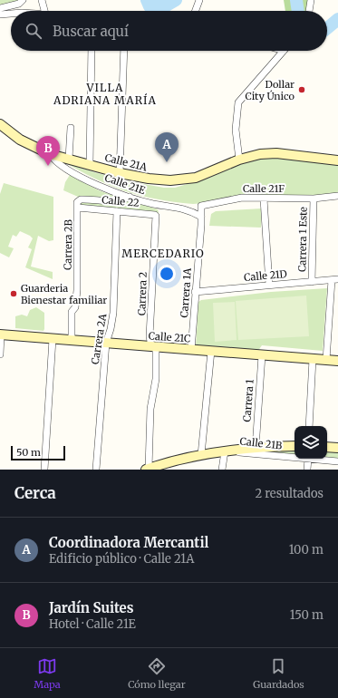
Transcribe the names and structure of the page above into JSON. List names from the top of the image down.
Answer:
{
  "streets": {
    "street": [
      "Calle 21A",
      "Calle 21E",
      "Calle 21F",
      "Calle 22",
      "Carrera 1 Este",
      "Carrera 2B",
      "Calle 21D",
      "Carrera 1A",
      "Carrera 2",
      "Calle 21C",
      "Carrera 2A",
      "Carrera 1",
      "Calle 21B"
    ]
  },
  "crossings": [
    ["Calle 21A", "Calle 21E"],
    ["Calle 21E", "Calle 21F"],
    ["Calle 21E", "Carrera 2B"],
    ["Calle 21E", "Carrera 1A"],
    ["Calle 21F", "Carrera 1 Este"],
    ["Calle 21F", "Carrera 1A"],
    ["Calle 22", "Carrera 2B"],
    ["Calle 22", "Carrera 2"],
    ["Calle 22", "Carrera 2A"],
    ["Carrera 1 Este", "Calle 21D"],
    ["Carrera 2B", "Calle 21C"],
    ["Calle 21D", "Carrera 1A"],
    ["Carrera 1A", "Calle 21C"],
    ["Carrera 2", "Calle 21C"],
    ["Carrera 2", "Calle 21B"],
    ["Calle 21C", "Carrera 2A"],
    ["Calle 21C", "Carrera 1"],
    ["Carrera 1", "Calle 21B"]
  ],
  "districts": ["VILLA ADRIANA MARÍA", "MERCEDARIO"],
  "places": ["Dollar City Único", "Guarderia Bienestar familiar"],
  "scale_bar": "50 m",
  "page": {
    "search": "Buscar aquí",
    "pins": ["A", "B"],
    "scale": "50 m",
    "heading": ["Cerca", "2 resultados"],
    "list": [
      {
        "mark": "A",
        "name": "Coordinadora Mercantil",
        "note": "Edificio público · Calle 21A",
        "value": "100 m"
      },
      {
        "mark": "B",
        "name": "Jardín Suites",
        "note": "Hotel · Calle 21E",
        "value": "150 m"
      }
    ],
    "nav": ["Mapa", "Cómo llegar", "Guardados"]
  }
}
